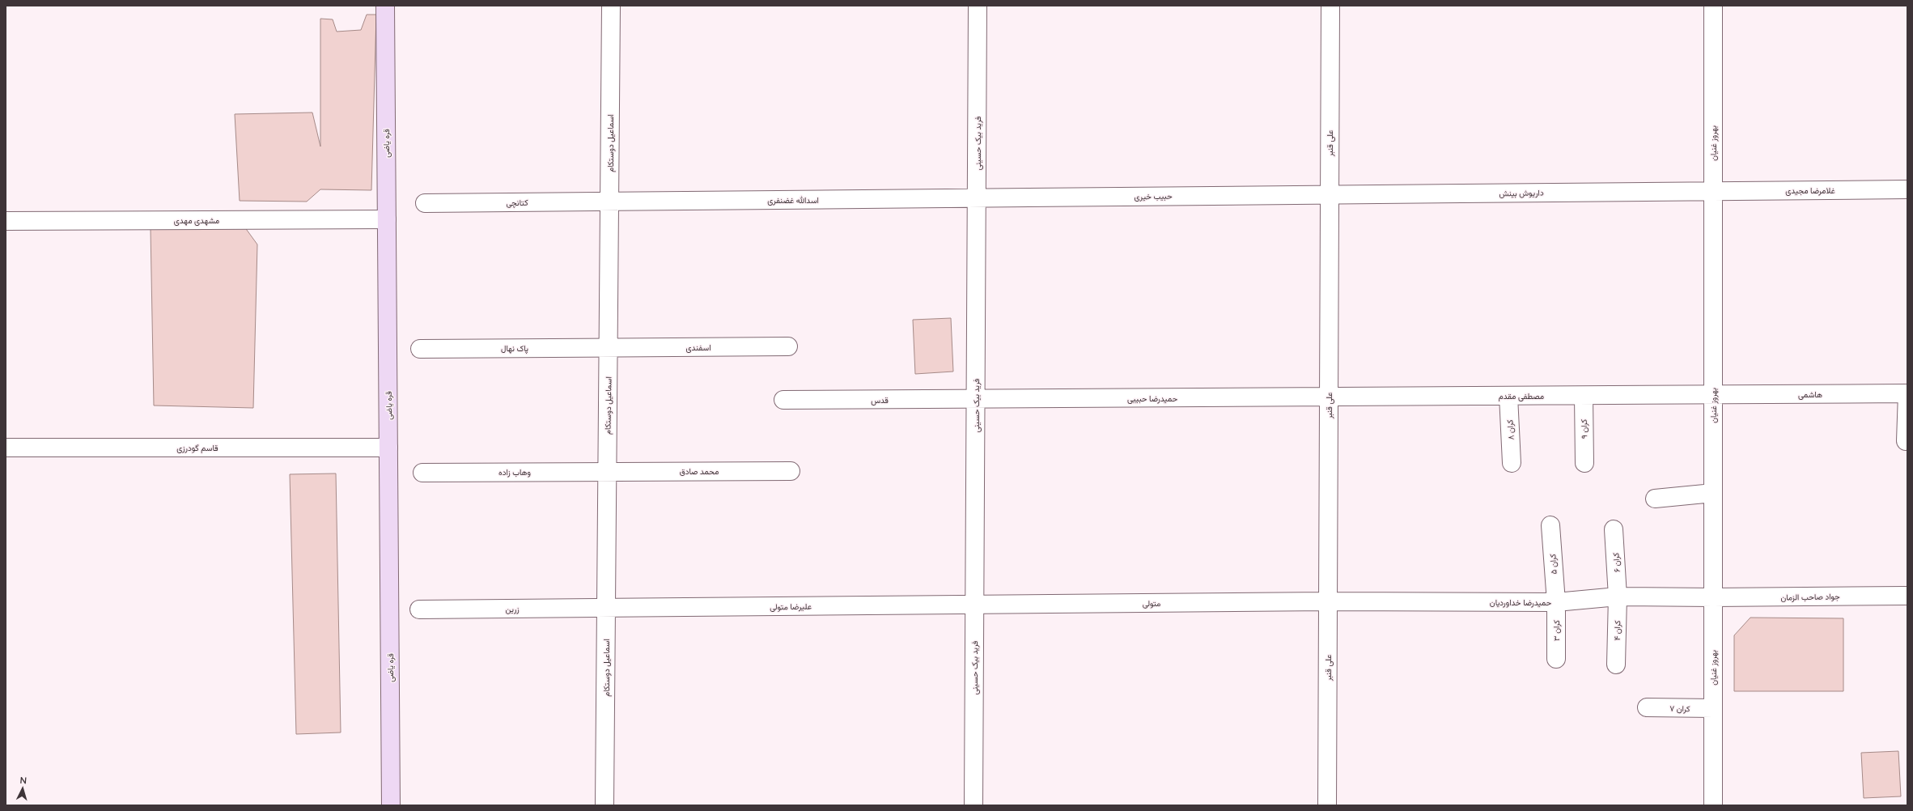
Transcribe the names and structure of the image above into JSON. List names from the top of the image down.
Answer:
{
  "streets": {
    "street": [
      "قره یاضی",
      "اسماعیل دوستکام",
      "فرید بیک حسینی",
      "علی قنبر",
      "بهروز غنیان",
      "غلامرضا مجیدی",
      "داریوش بینش",
      "حبیب خیری",
      "اسدالله غضنفری",
      "کتانچی",
      "مشهدی مهدی",
      "اسفندی",
      "پاک نهال",
      "هاشمی",
      "مصطفی مقدم",
      "حمیدرضا حبیبی",
      "قدس",
      "کران ۹",
      "کران ۸",
      "قاسم گودرزی",
      "محمد صادق",
      "وهاب زاده",
      "کران ۶",
      "کران ۵",
      "جواد صاحب الزمان",
      "حمیدرضا خداوردیان",
      "متولی",
      "علیرضا متولی",
      "زرین",
      "کران ۳",
      "کران ۴",
      "کران ۷"
    ]
  },
  "crossings": [
    ["قره یاضی", "مشهدی مهدی"],
    ["قره یاضی", "قاسم گودرزی"],
    ["اسماعیل دوستکام", "اسدالله غضنفری"],
    ["اسماعیل دوستکام", "کتانچی"],
    ["اسماعیل دوستکام", "اسفندی"],
    ["اسماعیل دوستکام", "پاک نهال"],
    ["اسماعیل دوستکام", "محمد صادق"],
    ["اسماعیل دوستکام", "وهاب زاده"],
    ["اسماعیل دوستکام", "علیرضا متولی"],
    ["اسماعیل دوستکام", "زرین"],
    ["فرید بیک حسینی", "حبیب خیری"],
    ["فرید بیک حسینی", "اسدالله غضنفری"],
    ["فرید بیک حسینی", "حمیدرضا حبیبی"],
    ["فرید بیک حسینی", "قدس"],
    ["فرید بیک حسینی", "متولی"],
    ["فرید بیک حسینی", "علیرضا متولی"],
    ["علی قنبر", "داریوش بینش"],
    ["علی قنبر", "حبیب خیری"],
    ["علی قنبر", "مصطفی مقدم"],
    ["علی قنبر", "حمیدرضا حبیبی"],
    ["علی قنبر", "حمیدرضا خداوردیان"],
    ["علی قنبر", "متولی"],
    ["بهروز غنیان", "غلامرضا مجیدی"],
    ["بهروز غنیان", "داریوش بینش"],
    ["بهروز غنیان", "هاشمی"],
    ["بهروز غنیان", "مصطفی مقدم"],
    ["بهروز غنیان", "جواد صاحب الزمان"],
    ["بهروز غنیان", "حمیدرضا خداوردیان"],
    ["بهروز غنیان", "کران ۷"],
    ["غلامرضا مجیدی", "داریوش بینش"],
    ["داریوش بینش", "حبیب خیری"],
    ["حبیب خیری", "اسدالله غضنفری"],
    ["اسدالله غضنفری", "کتانچی"],
    ["اسفندی", "پاک نهال"],
    ["هاشمی", "مصطفی مقدم"],
    ["مصطفی مقدم", "حمیدرضا حبیبی"],
    ["مصطفی مقدم", "کران ۹"],
    ["مصطفی مقدم", "کران ۸"],
    ["حمیدرضا حبیبی", "قدس"],
    ["محمد صادق", "وهاب زاده"],
    ["کران ۶", "حمیدرضا خداوردیان"],
    ["کران ۶", "کران ۴"],
    ["کران ۵", "حمیدرضا خداوردیان"],
    ["کران ۵", "کران ۳"],
    ["جواد صاحب الزمان", "حمیدرضا خداوردیان"],
    ["حمیدرضا خداوردیان", "متولی"],
    ["حمیدرضا خداوردیان", "کران ۳"],
    ["حمیدرضا خداوردیان", "کران ۴"],
    ["متولی", "علیرضا متولی"],
    ["علیرضا متولی", "زرین"]
  ],
  "north": "top"
}
